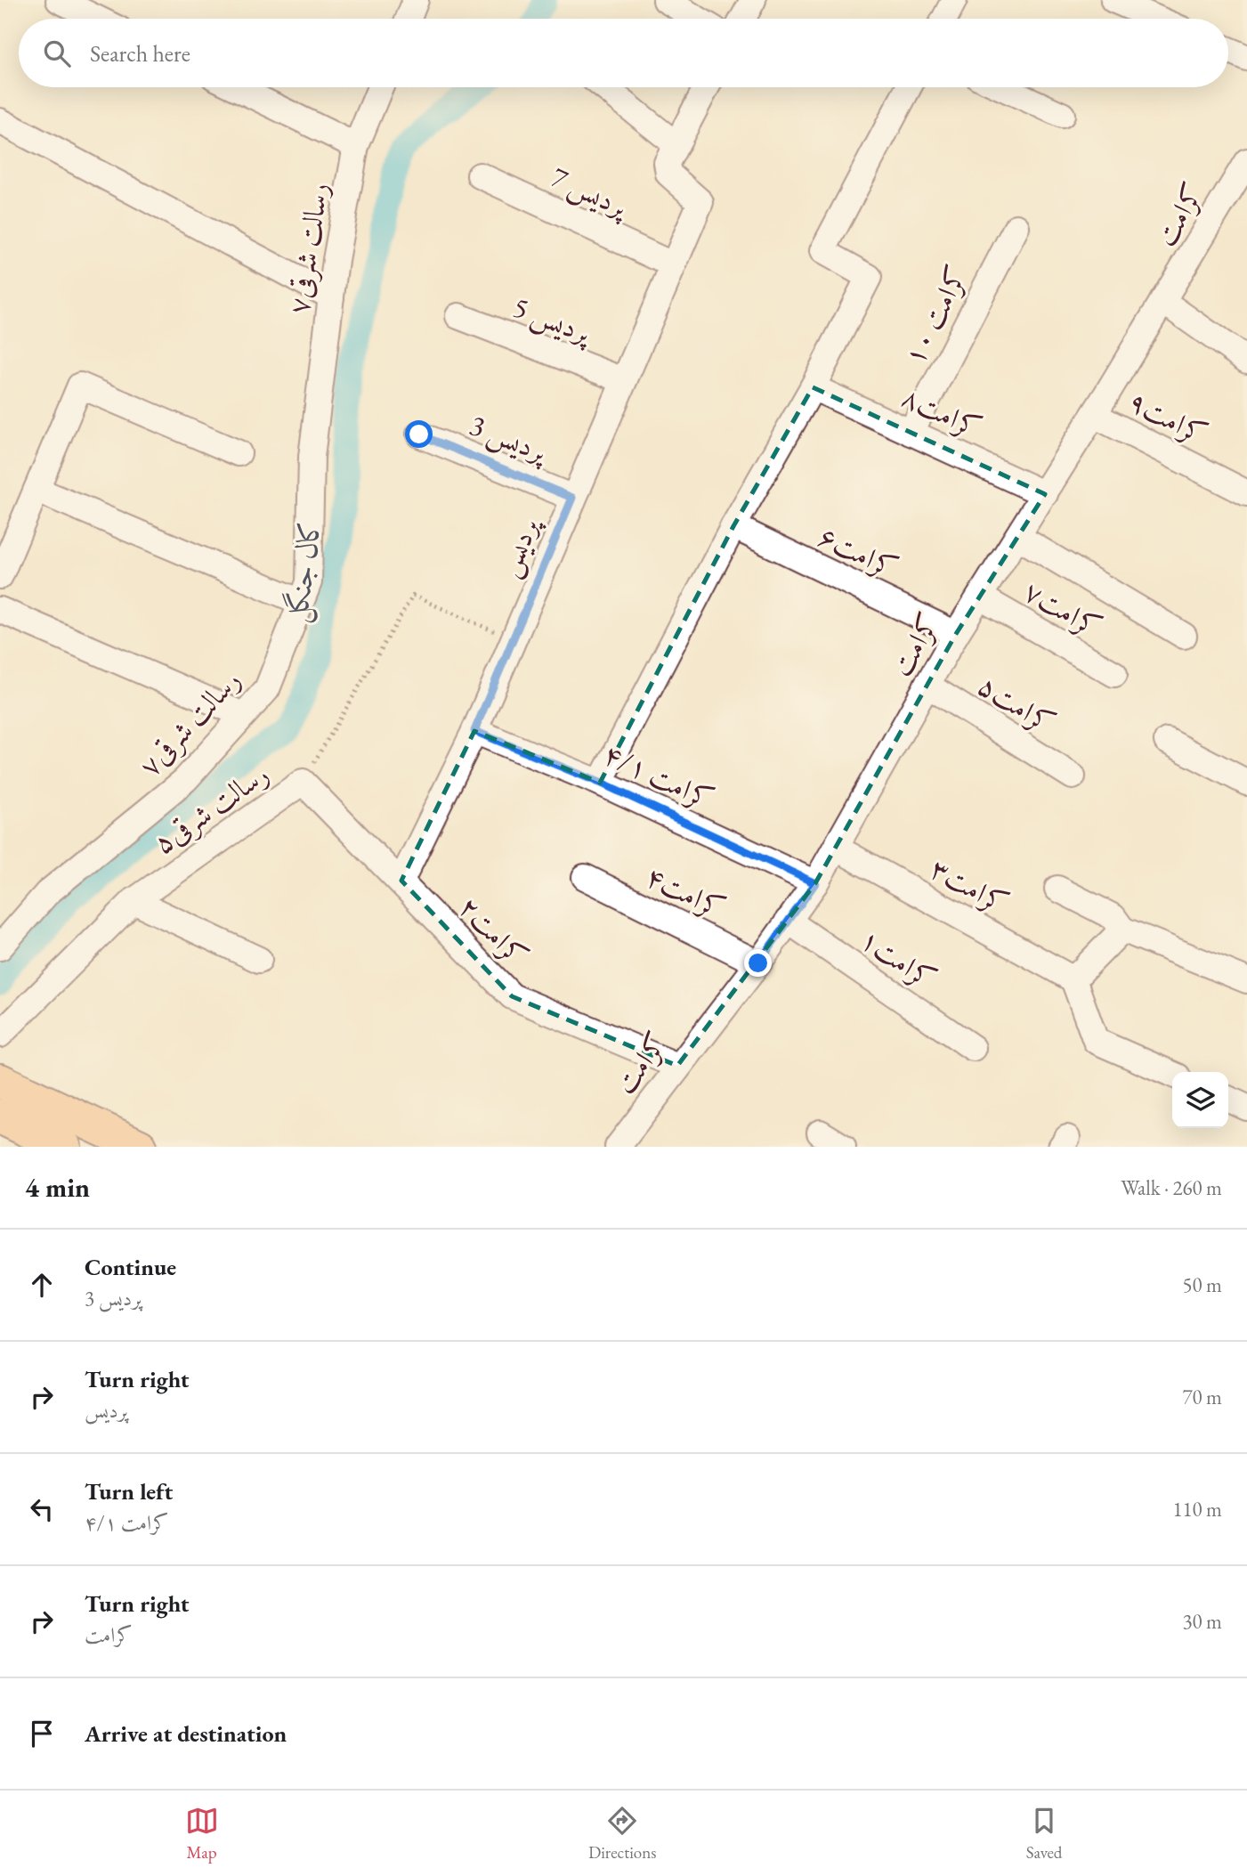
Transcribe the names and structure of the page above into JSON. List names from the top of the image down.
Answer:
{
  "streets": {
    "street": [
      "پردیس 7",
      "کرامت",
      "رسالت شرقی۷",
      "کرامت ۱۰",
      "پردیس 5",
      "کرامت۸",
      "کرامت۹",
      "پردیس 3",
      "پردیس",
      "کرامت۶",
      "کرامت۷",
      "کرامت۵",
      "کرامت ۴/۱",
      "رسالت شرقی۵",
      "کرامت۳",
      "کرامت۴",
      "کرامت۲",
      "کرامت۱"
    ]
  },
  "crossings": [
    ["پردیس 7", "پردیس"],
    ["کرامت", "کرامت۸"],
    ["کرامت", "کرامت۹"],
    ["کرامت", "کرامت۶"],
    ["کرامت", "کرامت۷"],
    ["کرامت", "کرامت۵"],
    ["کرامت", "کرامت ۴/۱"],
    ["کرامت", "کرامت۳"],
    ["کرامت", "کرامت۴"],
    ["کرامت", "کرامت۲"],
    ["کرامت", "کرامت۱"],
    ["کرامت ۱۰", "کرامت۸"],
    ["پردیس 5", "پردیس"],
    ["پردیس 3", "پردیس"],
    ["پردیس", "کرامت ۴/۱"],
    ["پردیس", "رسالت شرقی۵"],
    ["پردیس", "کرامت۲"],
    ["رسالت شرقی۵", "کرامت۲"]
  ],
  "water": ["کال جنگل"],
  "page": {
    "search": "Search here",
    "heading": ["4 min", "Walk · 260 m"],
    "list": [
      ["Continue", "پردیس 3", "50 m"],
      ["Turn right", "پردیس", "70 m"],
      ["Turn left", "کرامت ۴/۱", "110 m"],
      ["Turn right", "کرامت", "30 m"],
      "Arrive at destination"
    ],
    "nav": ["Map", "Directions", "Saved"]
  }
}
